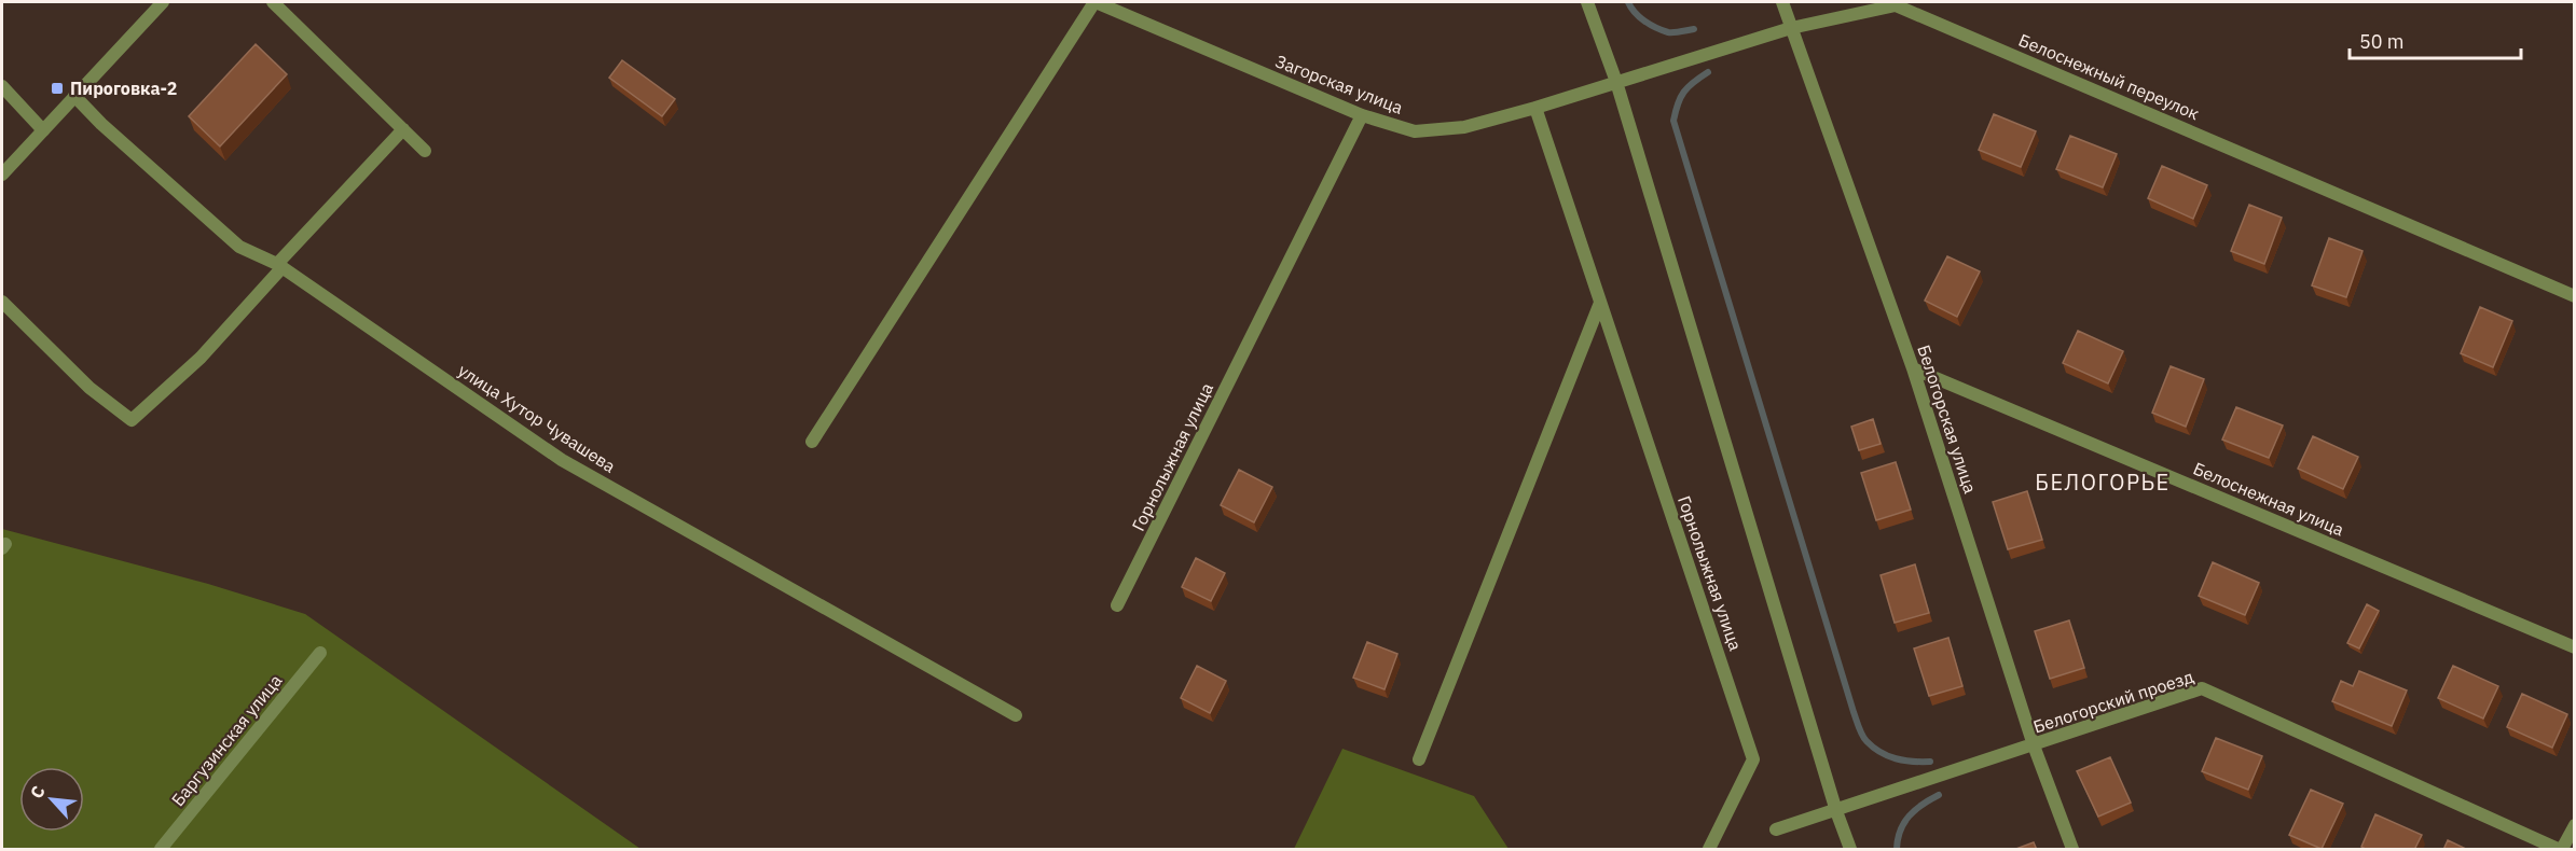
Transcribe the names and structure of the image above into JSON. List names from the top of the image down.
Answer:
{
  "streets": {
    "street": [
      "Белоснежный переулок",
      "Загорская улица",
      "улица Хутор Чувашева",
      "Белогорская улица",
      "Горнолыжная улица",
      "Белоснежная улица",
      "Белогорский проезд",
      "Баргузинская улица"
    ]
  },
  "crossings": [
    ["Белоснежный переулок", "Загорская улица"],
    ["Белоснежный переулок", "Белогорская улица"],
    ["Загорская улица", "Горнолыжная улица"],
    ["Белогорская улица", "Белоснежная улица"],
    ["Белогорская улица", "Белогорский проезд"]
  ],
  "districts": ["БЕЛОГОРЬЕ"],
  "places": {
    "transit": ["Пироговка-2"]
  },
  "scale_bar": "50 m",
  "north": "top left"
}
